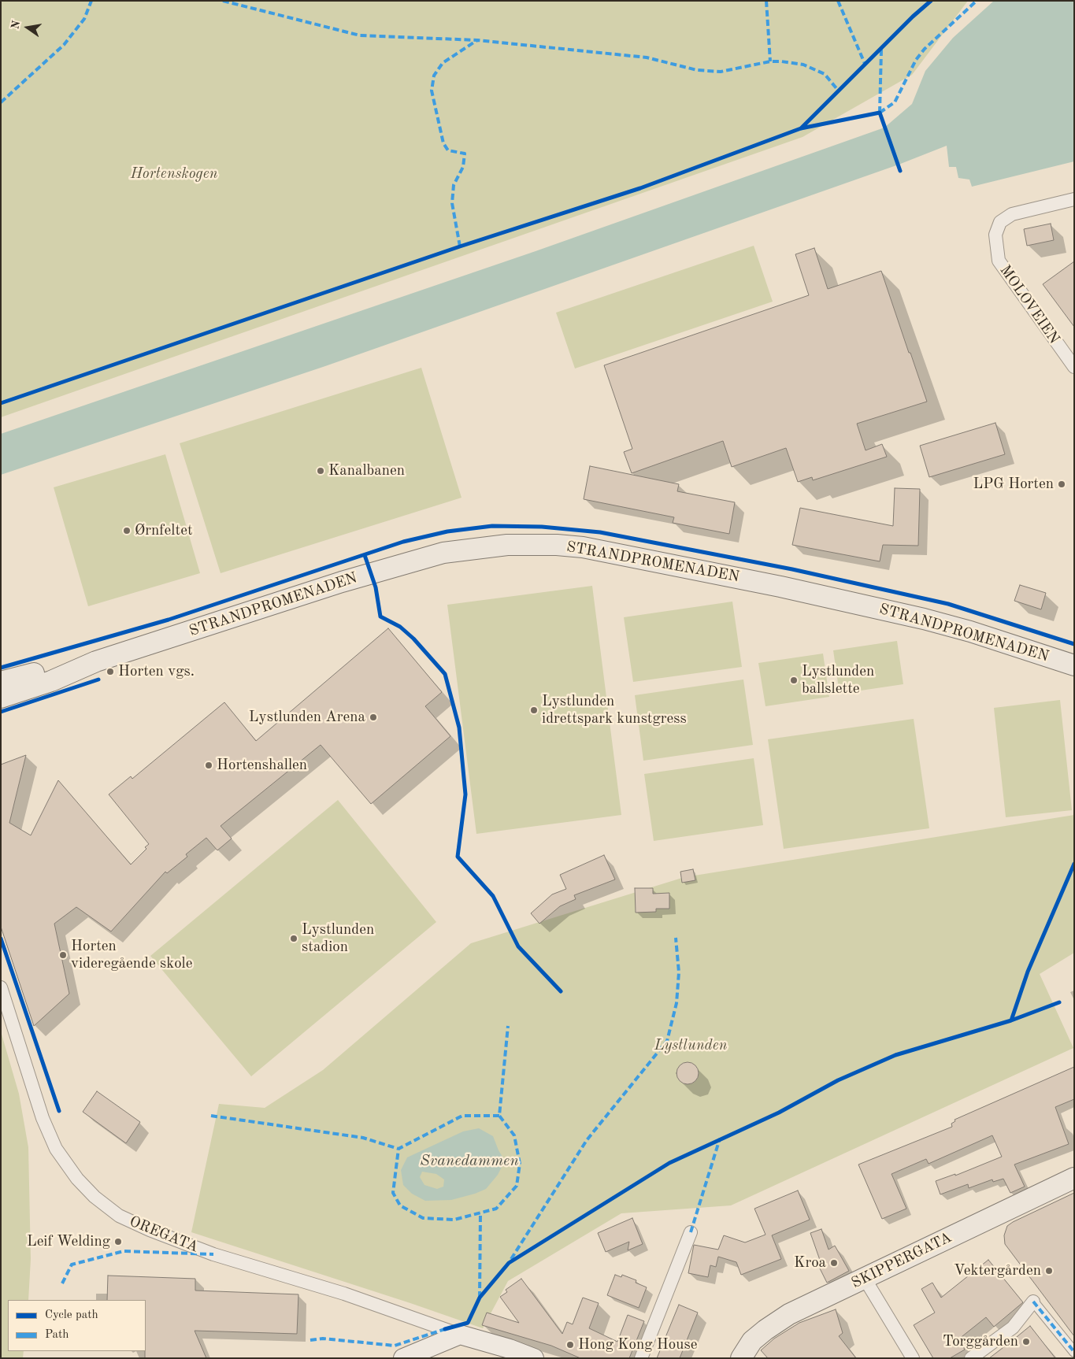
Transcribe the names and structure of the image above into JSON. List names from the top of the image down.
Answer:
{
  "streets": {
    "main road": ["STRANDPROMENADEN", "SKIPPERGATA"],
    "street": ["MOLOVEIEN", "OREGATA"]
  },
  "water": ["Svanedammen"],
  "parks": ["Hortenskogen", "Lystlunden"],
  "places": [
    "Kanalbanen",
    "LPG Horten",
    "Ørnfeltet",
    "Horten vgs.",
    "Lystlunden ballslette",
    "Lystlunden idrettspark kunstgress",
    "Lystlunden Arena",
    "Hortenshallen",
    "Lystlunden stadion",
    "Horten videregående skole",
    "Leif Welding",
    "Kroa",
    "Vektergården",
    "Torggården",
    "Hong Kong House"
  ],
  "legend": ["Cycle path", "Path"],
  "north": "left"
}
